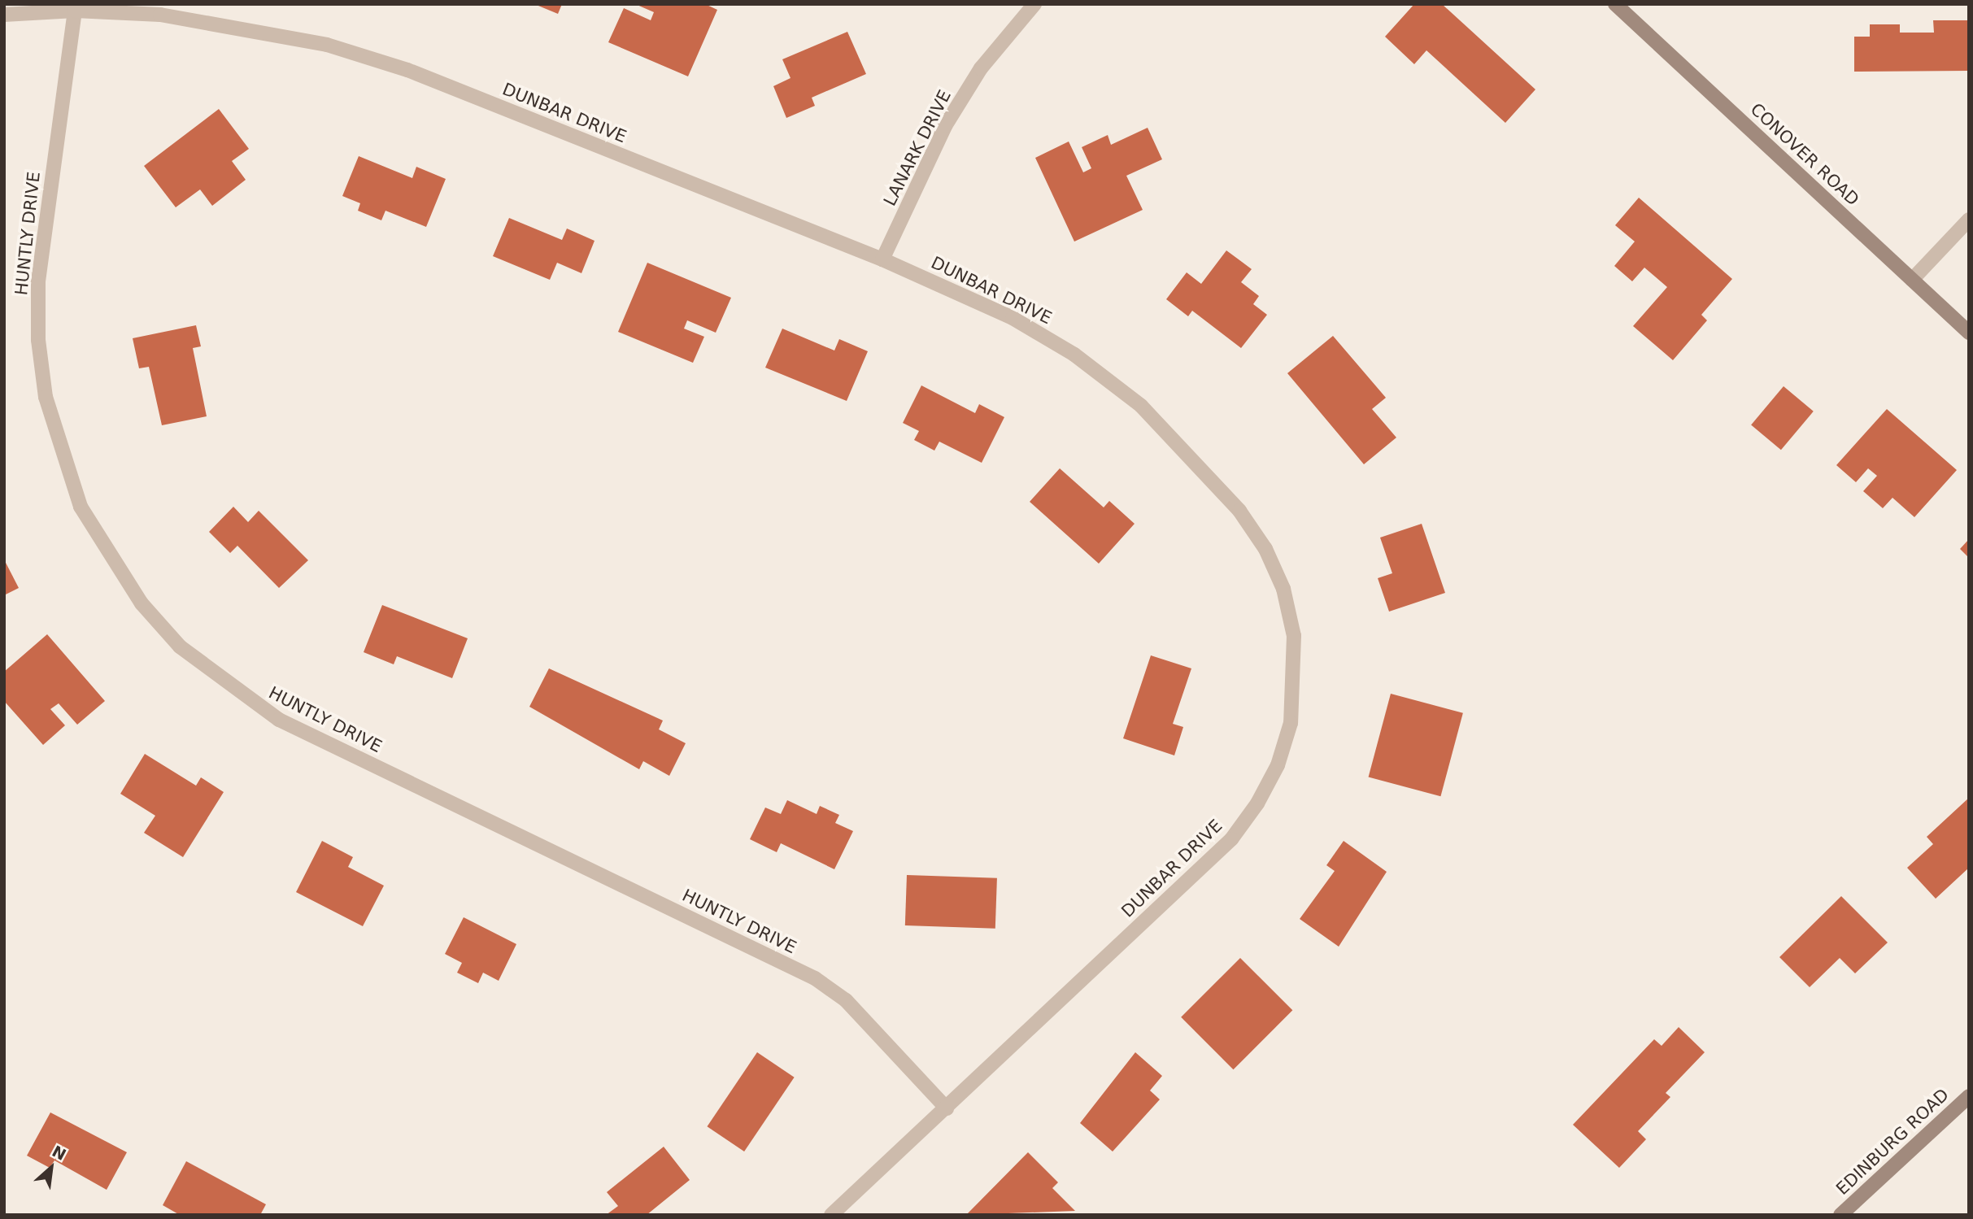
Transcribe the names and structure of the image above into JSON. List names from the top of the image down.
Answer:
{
  "streets": {
    "street": [
      "DUNBAR DRIVE",
      "LANARK DRIVE",
      "CONOVER ROAD",
      "HUNTLY DRIVE",
      "EDINBURG ROAD"
    ]
  },
  "crossings": [
    ["DUNBAR DRIVE", "LANARK DRIVE"],
    ["DUNBAR DRIVE", "HUNTLY DRIVE"]
  ],
  "north": "top right"
}
